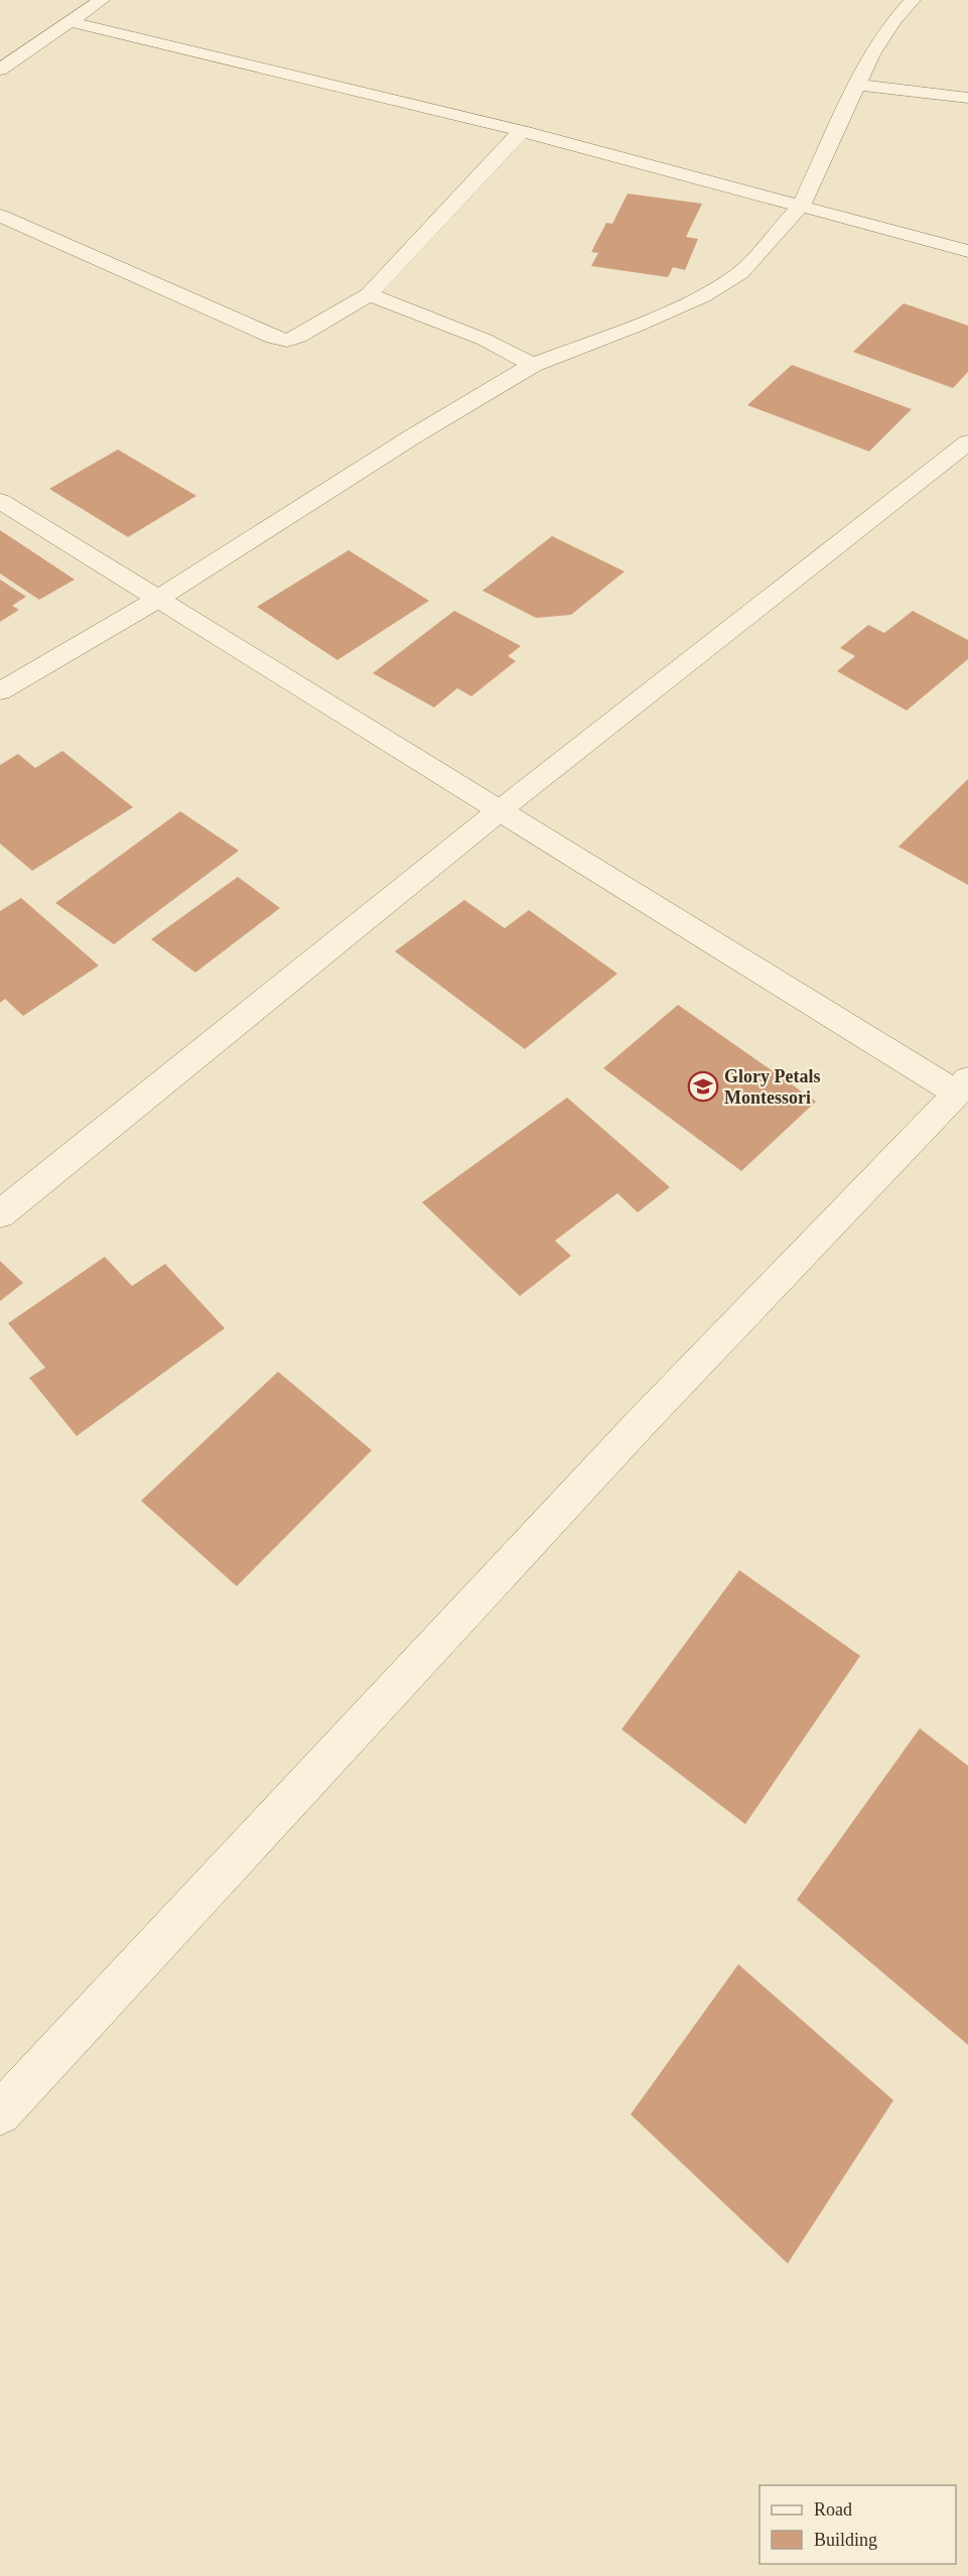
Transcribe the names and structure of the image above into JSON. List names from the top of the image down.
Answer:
{
  "places": {
    "school or university": ["Glory Petals Montessori"]
  },
  "legend": ["Road", "Building"]
}
